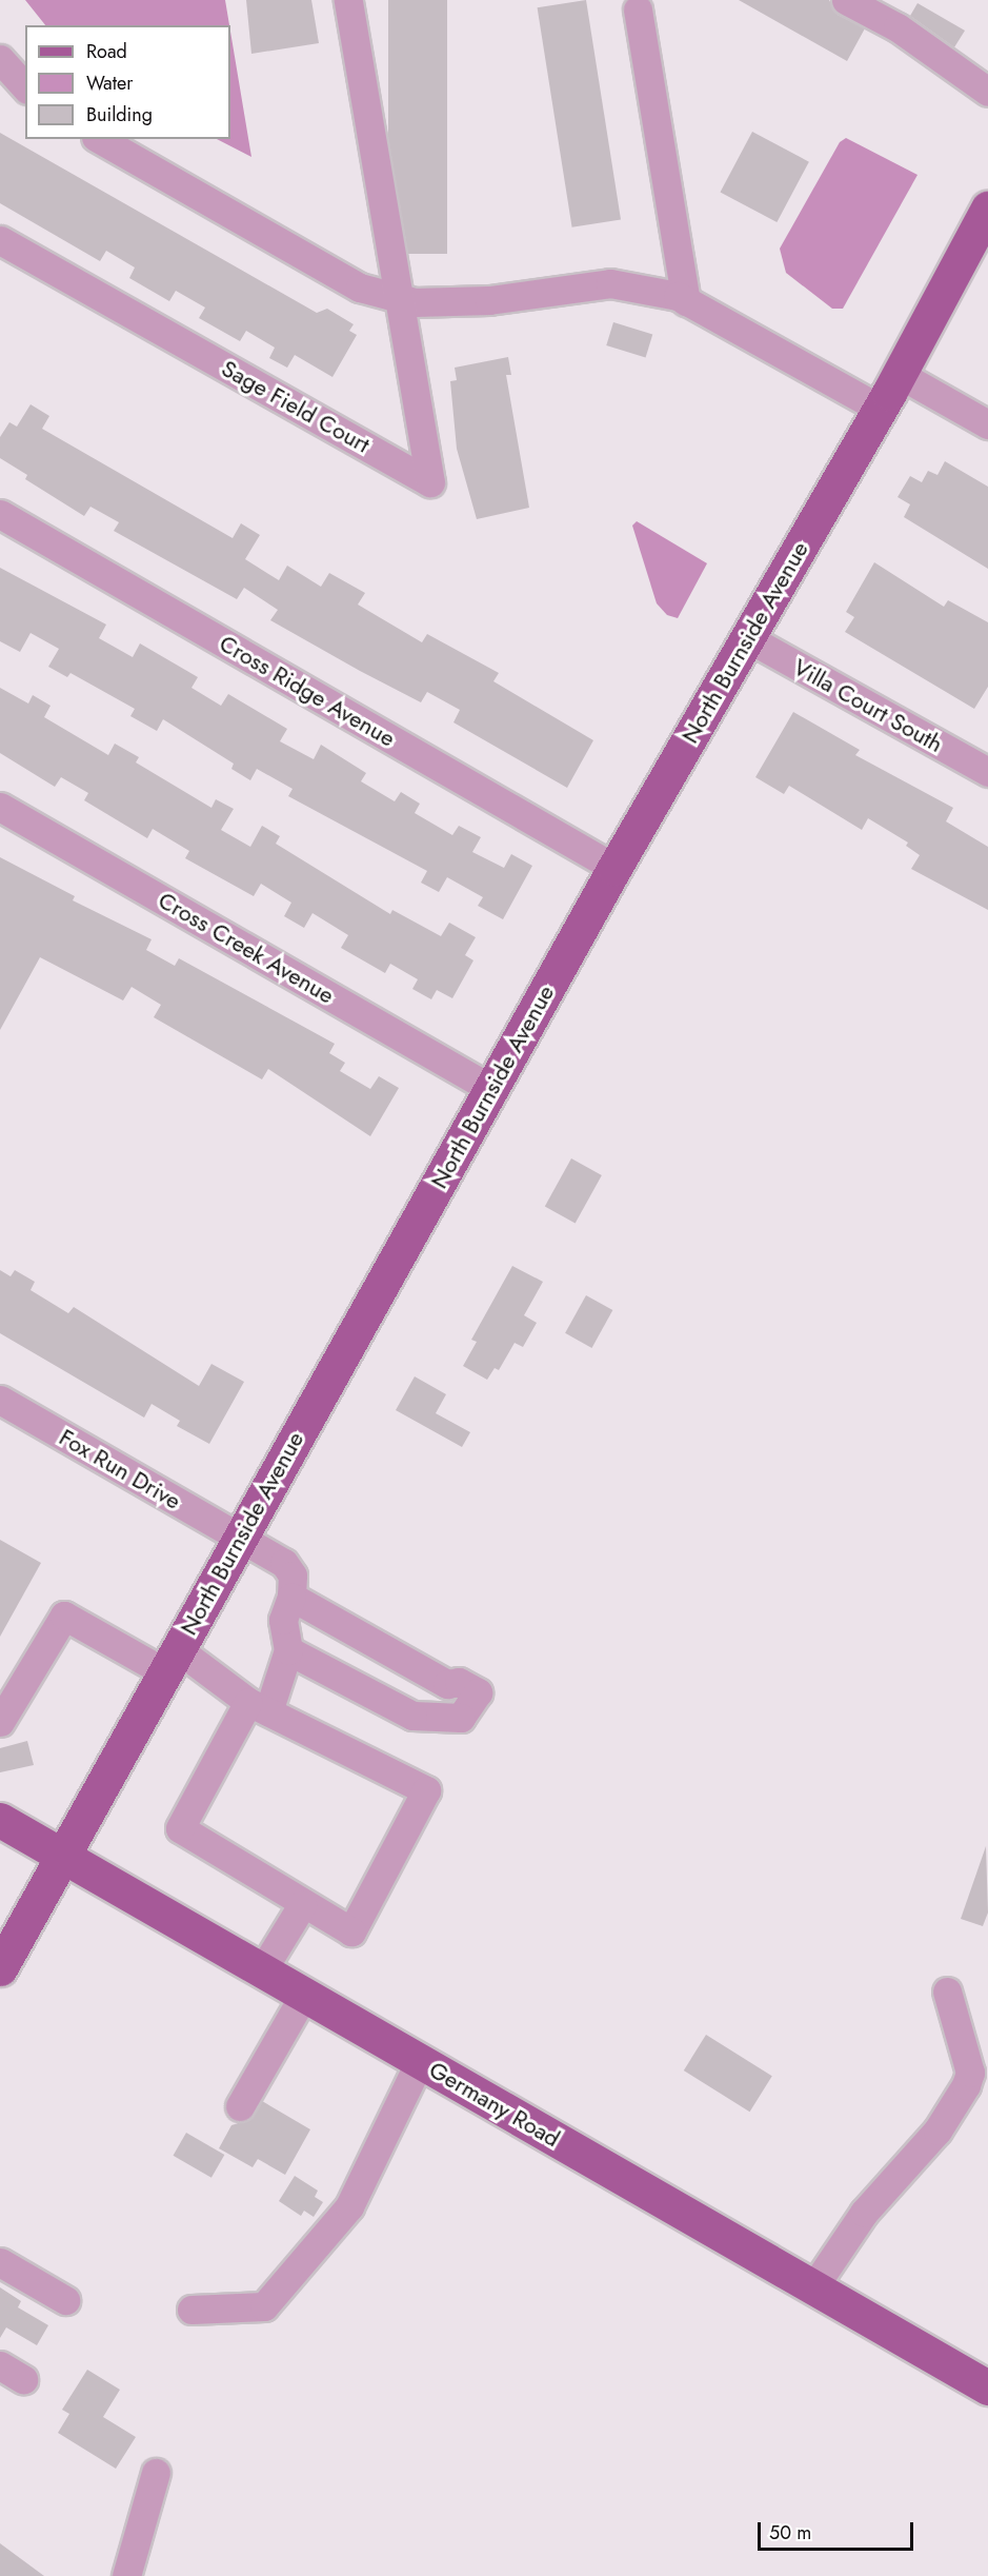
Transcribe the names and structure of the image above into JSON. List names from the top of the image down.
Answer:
{
  "streets": {
    "main road": ["North Burnside Avenue", "Germany Road"],
    "street": [
      "Sage Field Court",
      "Cross Ridge Avenue",
      "Villa Court South",
      "Cross Creek Avenue",
      "Fox Run Drive"
    ]
  },
  "crossings": [
    ["North Burnside Avenue", "Cross Ridge Avenue"],
    ["North Burnside Avenue", "Villa Court South"],
    ["North Burnside Avenue", "Cross Creek Avenue"],
    ["North Burnside Avenue", "Fox Run Drive"],
    ["North Burnside Avenue", "Germany Road"]
  ],
  "legend": ["Road", "Water", "Building"],
  "scale_bar": "50 m"
}
